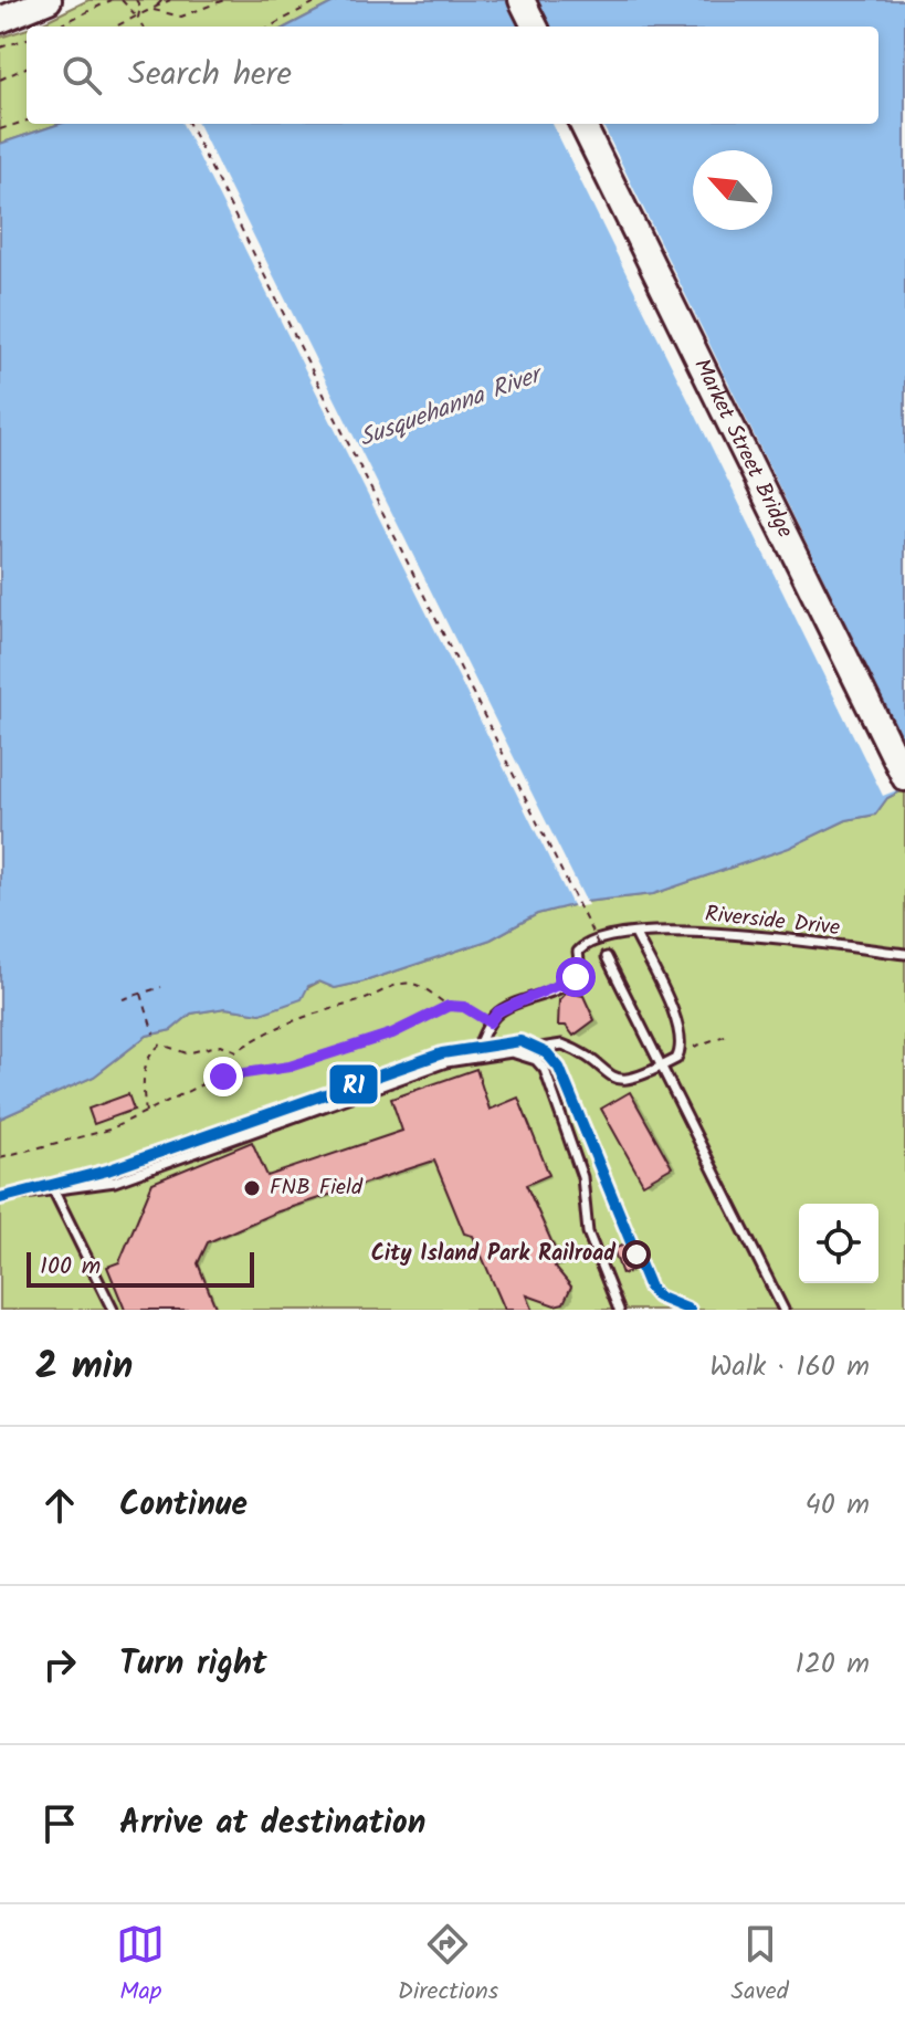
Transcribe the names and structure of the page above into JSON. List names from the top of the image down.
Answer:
{
  "streets": {
    "main road": ["Market Street Bridge"],
    "lane": ["Riverside Drive"]
  },
  "water": ["Susquehanna River"],
  "places": ["FNB Field", "City Island Park Railroad"],
  "lines": ["transit line R1"],
  "scale_bar": "100 m",
  "north": "top left",
  "page": {
    "search": "Search here",
    "scale": "100 m",
    "heading": ["2 min", "Walk · 160 m"],
    "list": [
      ["Continue", "40 m"],
      ["Turn right", "120 m"],
      "Arrive at destination"
    ],
    "nav": ["Map", "Directions", "Saved"]
  }
}
